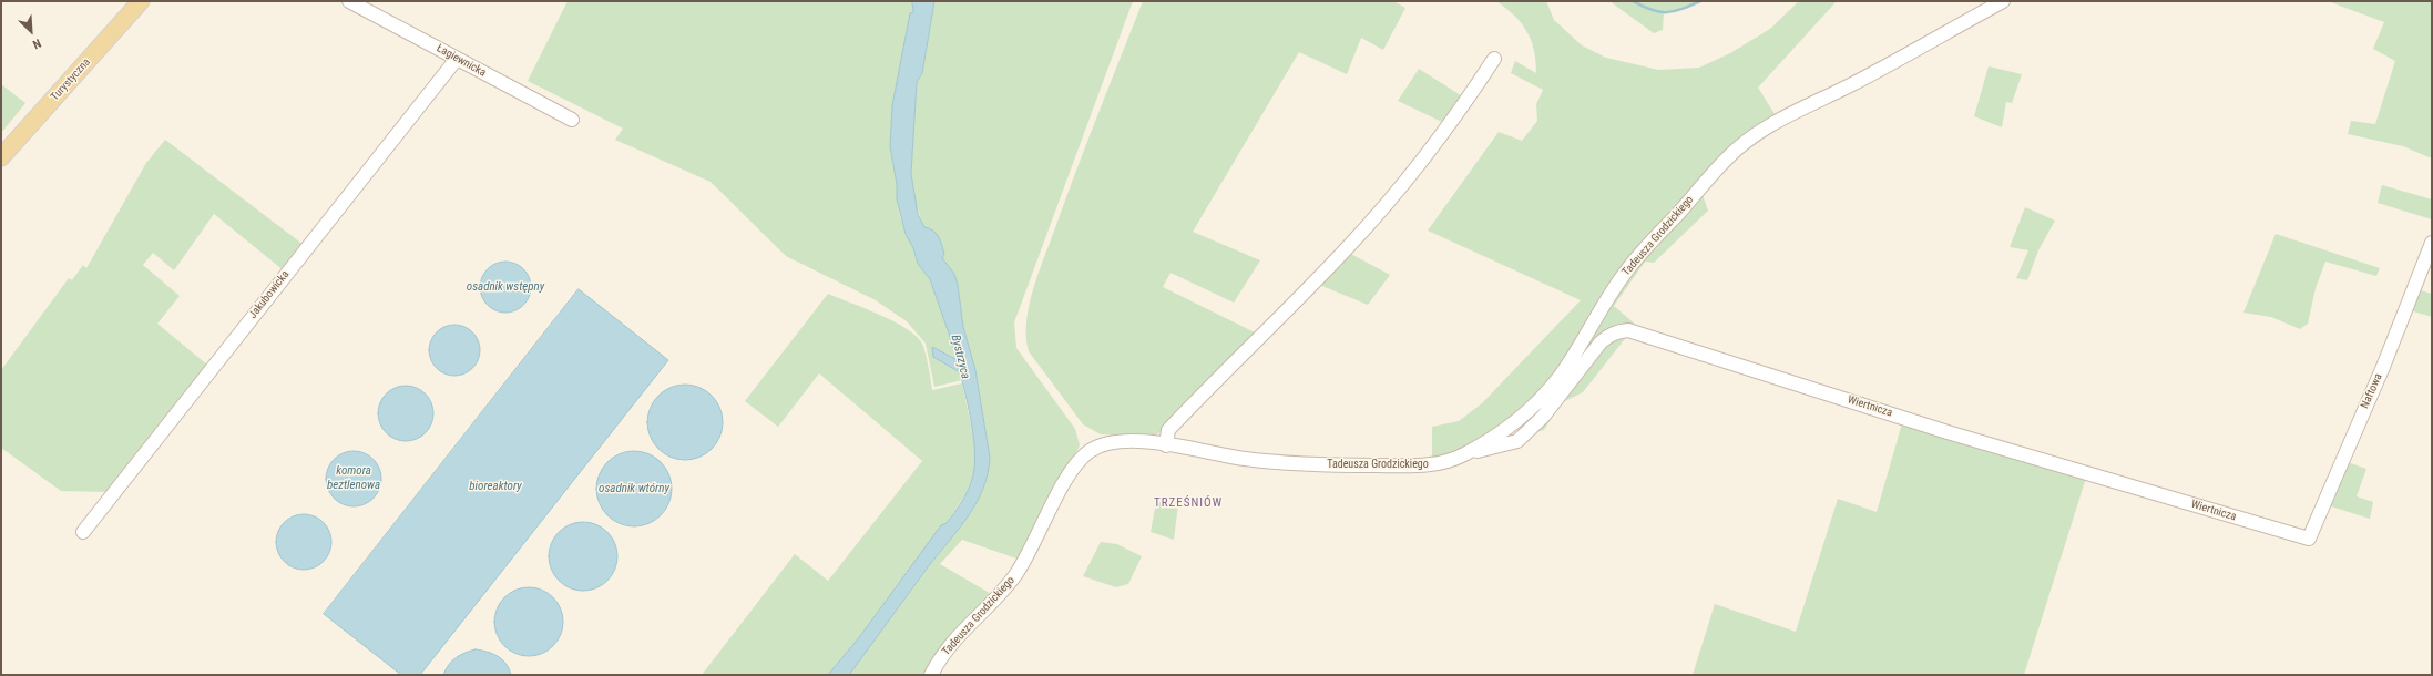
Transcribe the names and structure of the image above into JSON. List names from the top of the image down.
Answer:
{
  "streets": {
    "main road": ["Turystyczna"],
    "street": [
      "Łagiewnicka",
      "Tadeusza Grodzickiego",
      "Jakubowicka",
      "Naftowa",
      "Wiertnicza"
    ]
  },
  "crossings": [
    ["Łagiewnicka", "Jakubowicka"],
    ["Tadeusza Grodzickiego", "Wiertnicza"],
    ["Naftowa", "Wiertnicza"]
  ],
  "districts": ["TRZEŚNIÓW"],
  "water": [
    "osadnik wstępny",
    "Bystrzyca",
    "komora beztlenowa",
    "bioreaktory",
    "osadnik wtórny"
  ],
  "north": "bottom right"
}
